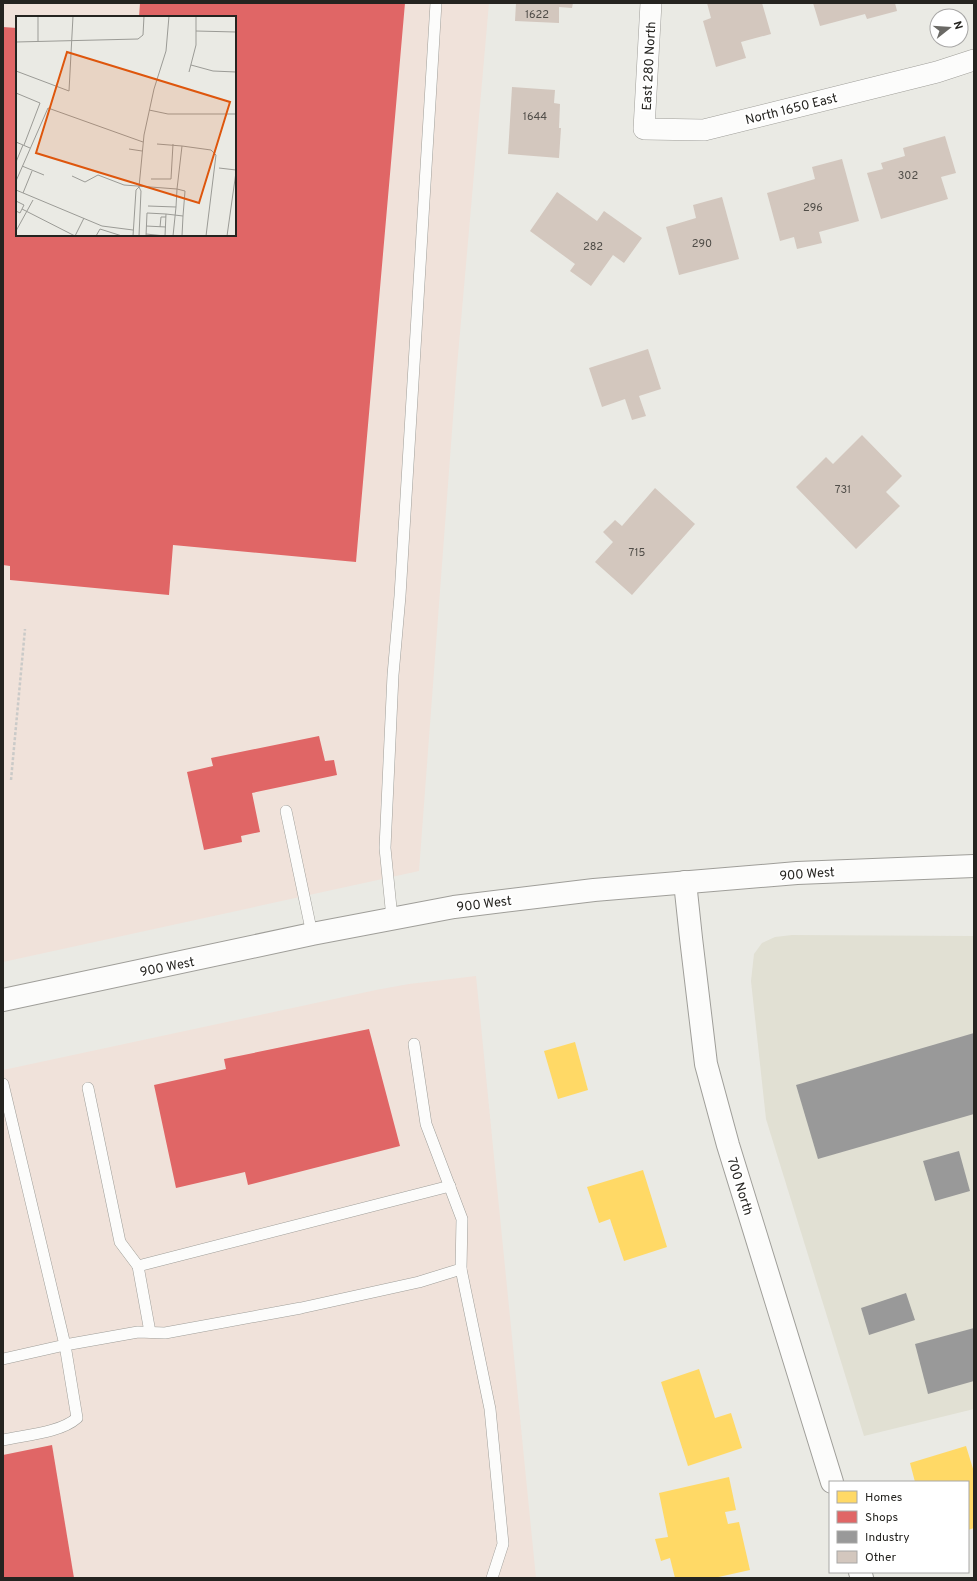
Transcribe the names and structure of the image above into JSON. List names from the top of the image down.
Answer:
{
  "streets": {
    "street": [
      "East 280 North",
      "North 1650 East",
      "900 West",
      "700 North"
    ]
  },
  "crossings": [
    ["East 280 North", "North 1650 East"],
    ["900 West", "700 North"]
  ],
  "house_numbers": [
    "1622",
    "1644",
    "302",
    "296",
    "290",
    "282",
    "731",
    "715"
  ],
  "legend": [
    "Homes",
    "Shops",
    "Industry",
    "Other"
  ],
  "north": "right"
}
